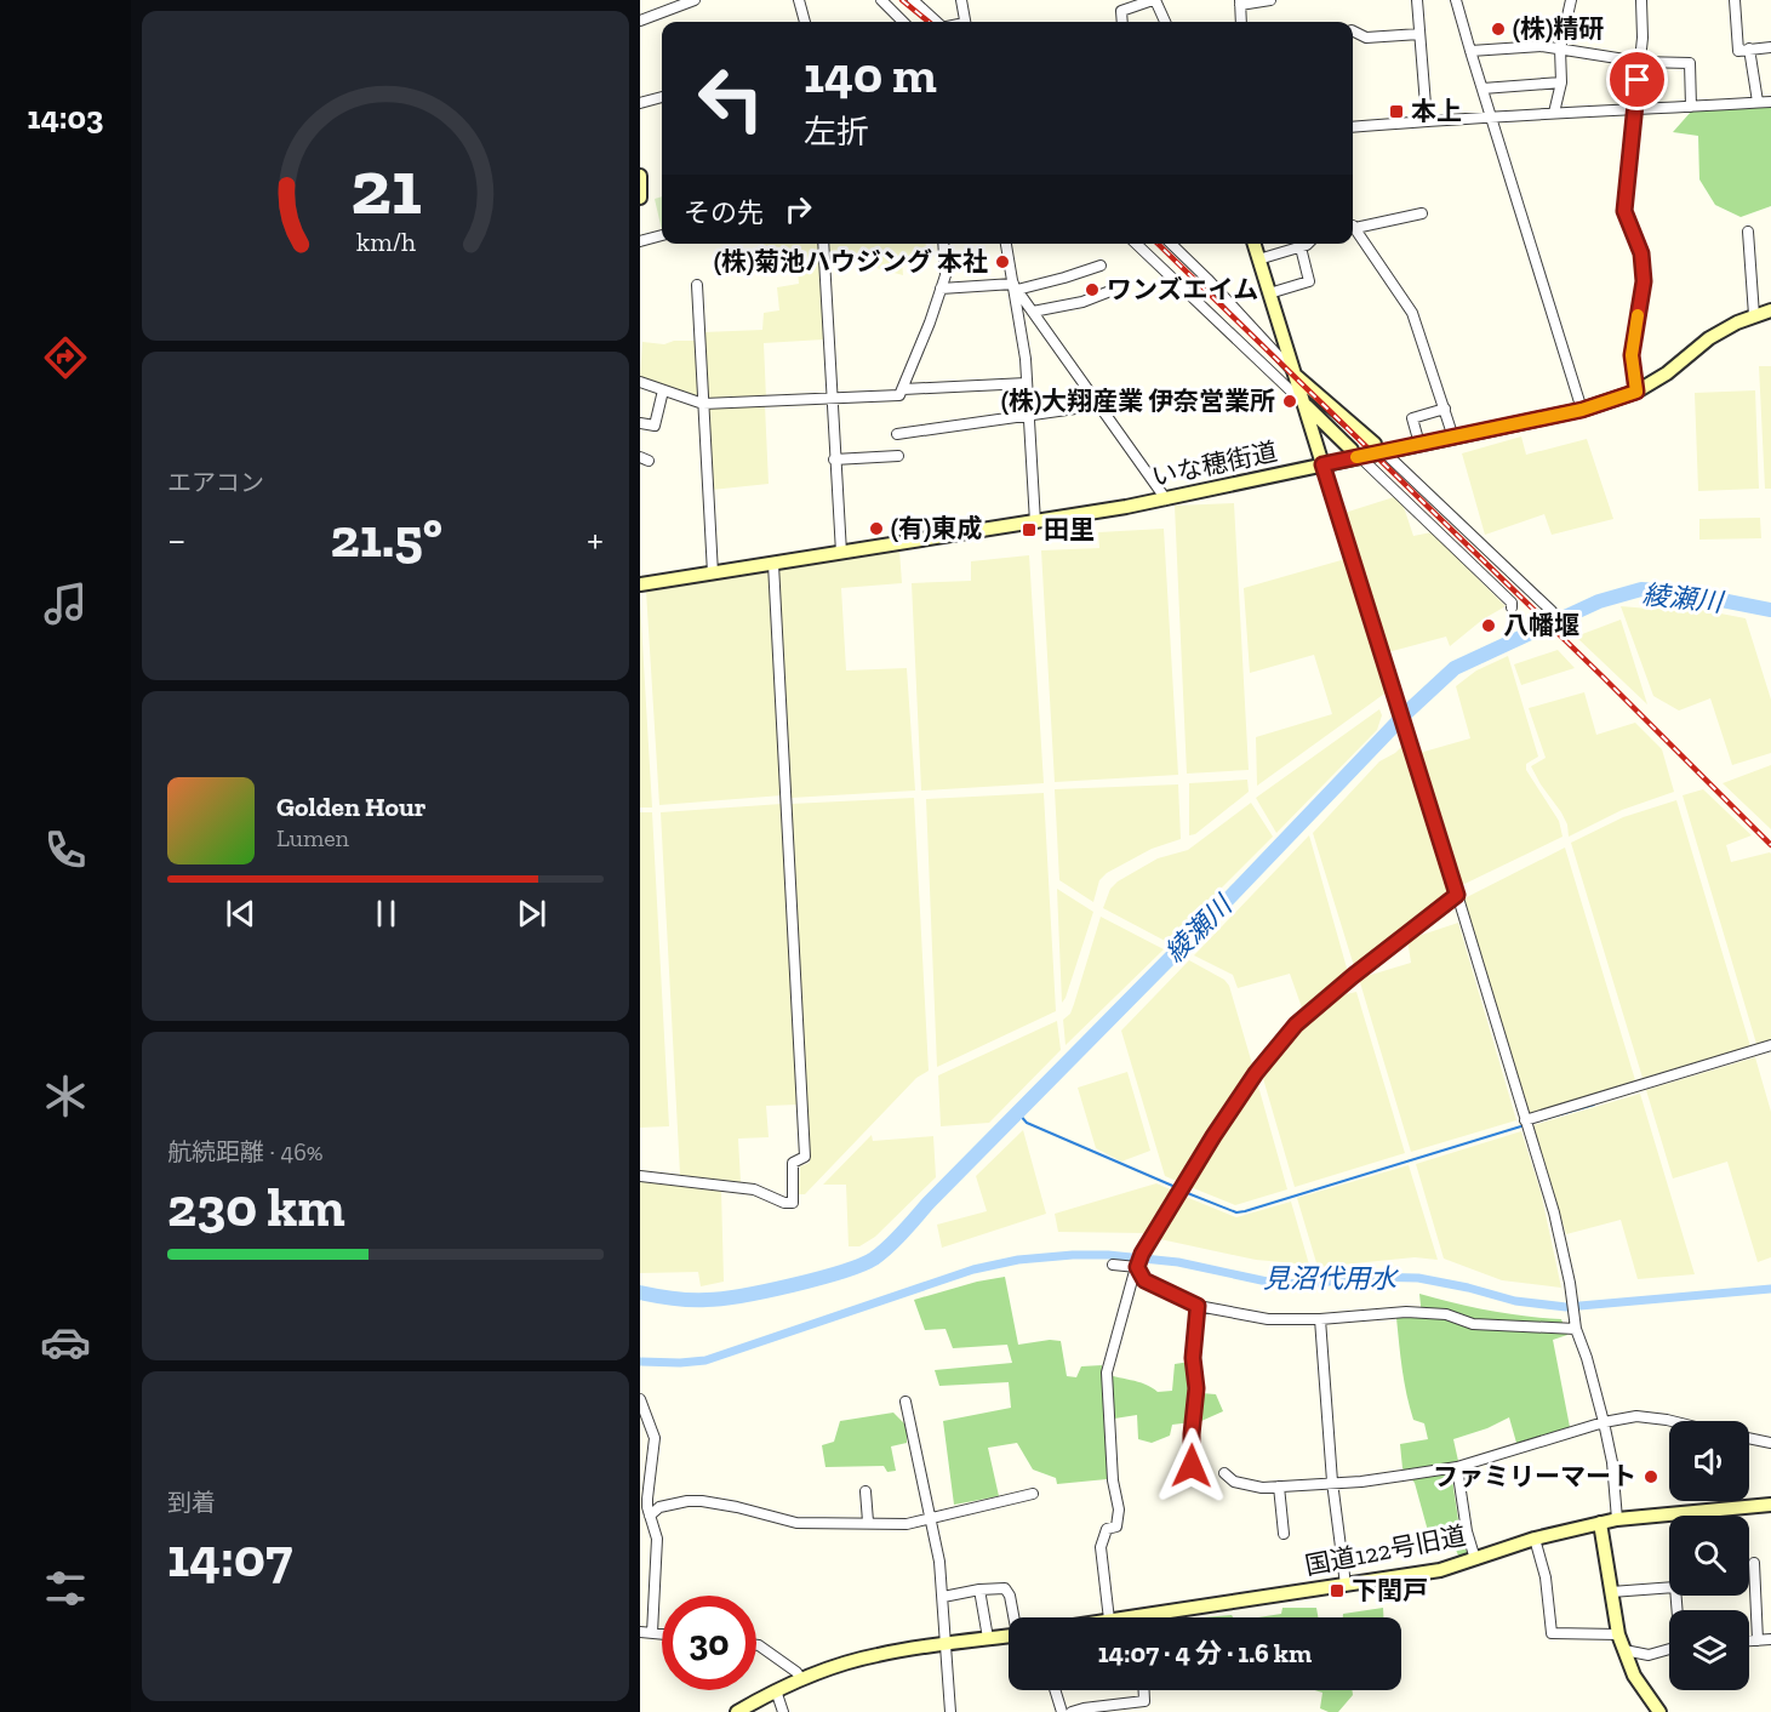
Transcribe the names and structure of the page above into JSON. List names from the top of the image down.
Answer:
{
  "streets": {
    "street": ["いな穂街道", "国道122号旧道"]
  },
  "water": ["綾瀬川", "見沼代用水"],
  "places": {
    "other": [
      "(株)精研",
      "(株)菊池ハウジング 本社",
      "ワンズエイム",
      "(株)大翔産業 伊奈営業所",
      "(有)東成",
      "八幡堰",
      "ファミリーマート"
    ],
    "transit": ["本上", "田里", "下閏戸"]
  },
  "page": {
    "tabs": "14:03",
    "turn": ["140 m", "左折"],
    "then": "その先",
    "tile": [
      "エアコン",
      ["航続距離 · 46%", "230 km"],
      ["到着", "14:07"]
    ],
    "heat": ["−", "21.5°", "+"],
    "song": ["Golden Hour", "Lumen"],
    "limit": "30",
    "trip": "14:07 · 4 分 · 1.6 km",
    "gauge": ["21", "km/h"]
  }
}
